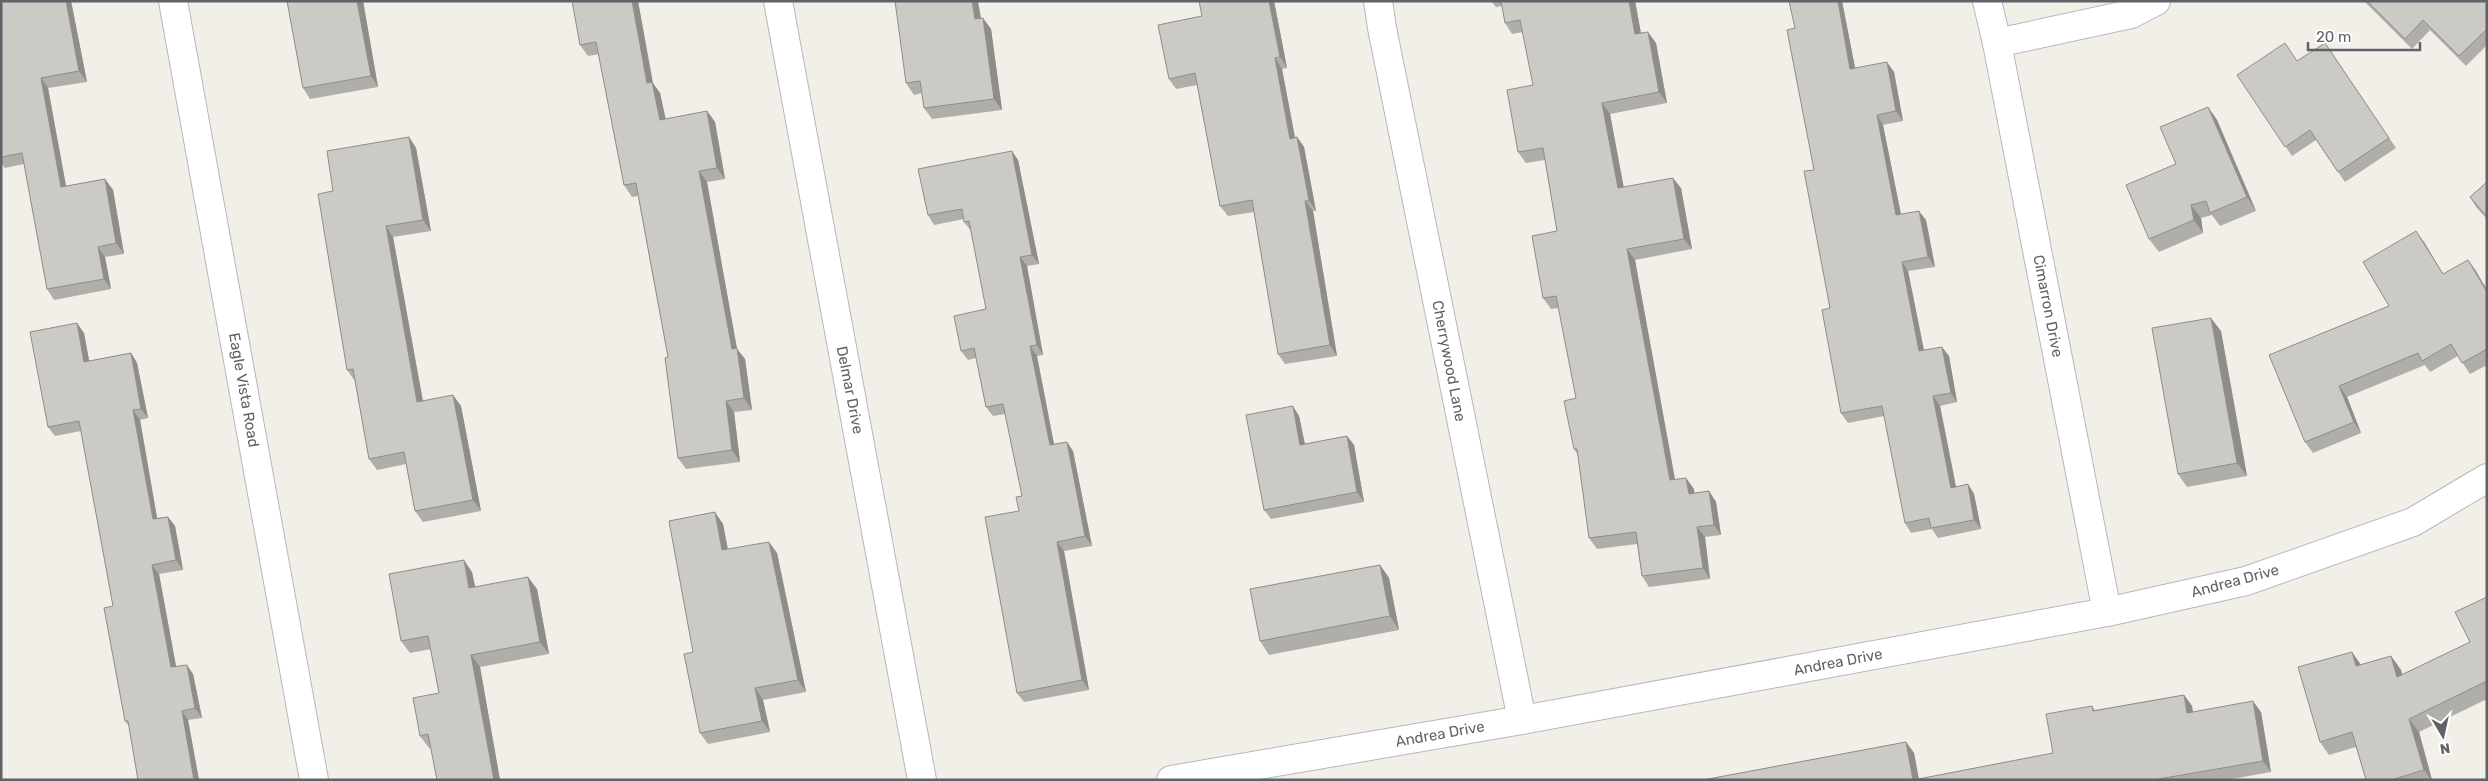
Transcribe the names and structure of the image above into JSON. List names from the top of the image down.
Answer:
{
  "streets": {
    "street": [
      "Cimarron Drive",
      "Cherrywood Lane",
      "Eagle Vista Road",
      "Delmar Drive",
      "Andrea Drive"
    ]
  },
  "crossings": [
    ["Cimarron Drive", "Andrea Drive"],
    ["Cherrywood Lane", "Andrea Drive"]
  ],
  "scale_bar": "20 m",
  "north": "bottom"
}
